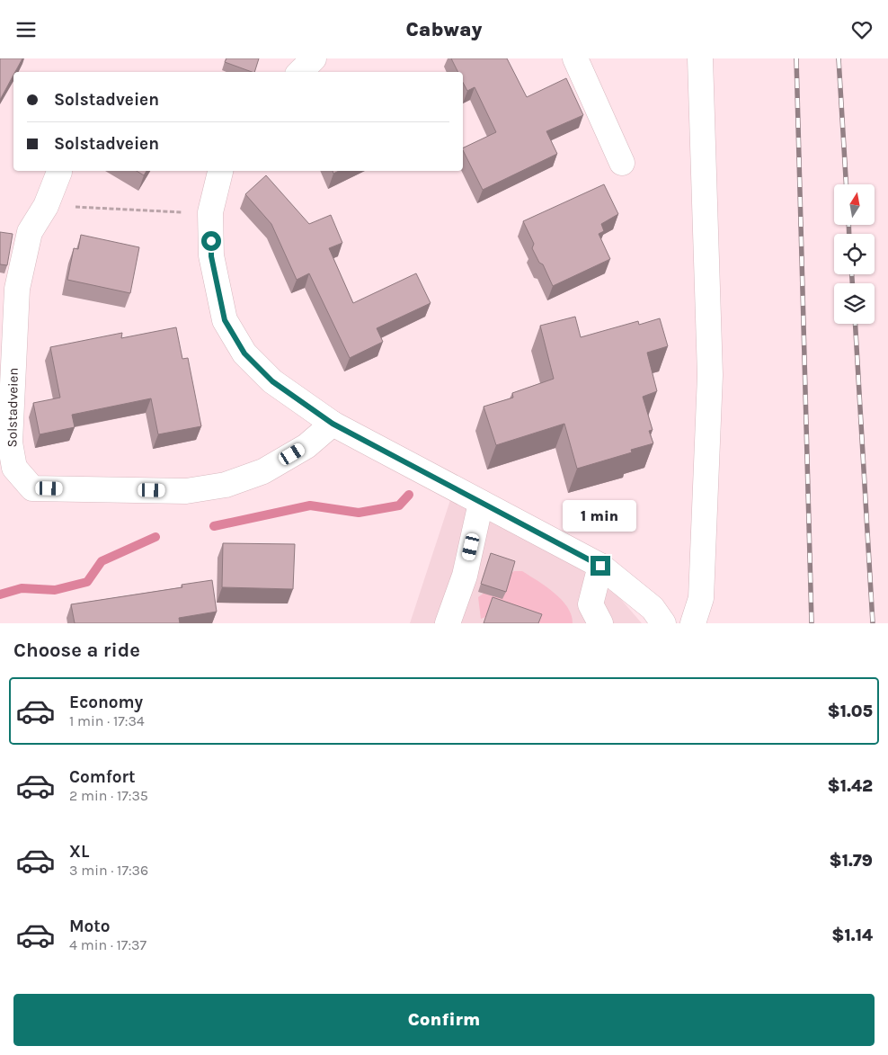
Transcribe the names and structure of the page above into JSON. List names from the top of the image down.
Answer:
{
  "streets": {
    "street": ["Solstadveien"]
  },
  "north": "top",
  "page": {
    "header": "Cabway",
    "banner": ["Solstadveien", "Solstadveien"],
    "bubble": "1 min",
    "heading": "Choose a ride",
    "list": [
      {
        "name": "Economy",
        "note": "1 min · 17:34",
        "value": "$1.05"
      },
      {
        "name": "Comfort",
        "note": "2 min · 17:35",
        "value": "$1.42"
      },
      {
        "name": "XL",
        "note": "3 min · 17:36",
        "value": "$1.79"
      },
      {
        "name": "Moto",
        "note": "4 min · 17:37",
        "value": "$1.14"
      }
    ],
    "buttons": "Confirm"
  }
}
